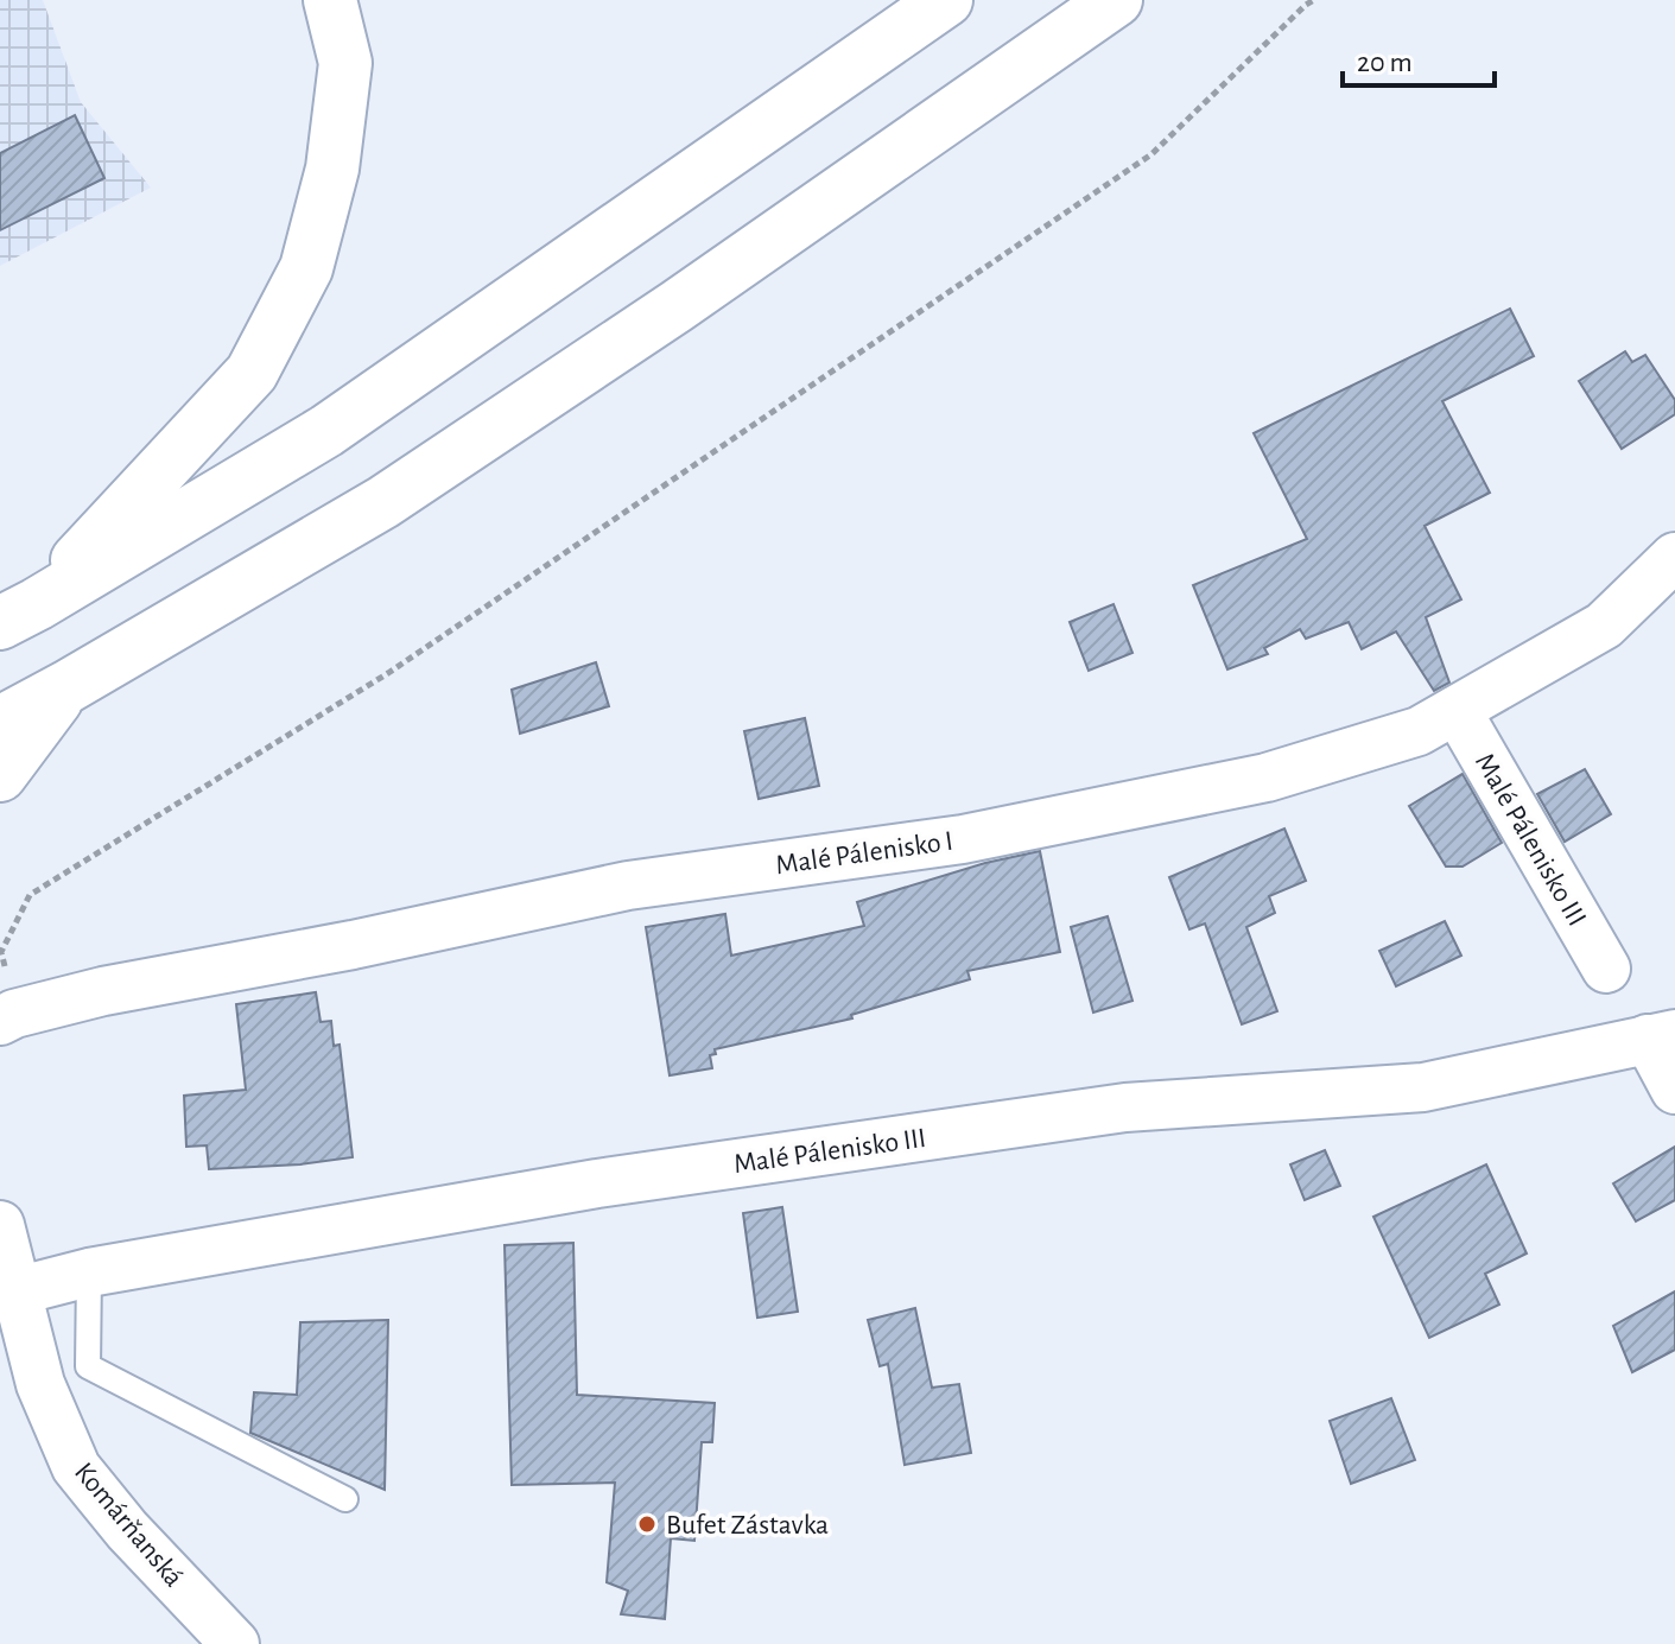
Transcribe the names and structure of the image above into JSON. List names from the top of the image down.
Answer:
{
  "streets": {
    "street": ["Malé Pálenisko III", "Malé Pálenisko I", "Komárňanská"]
  },
  "crossings": [
    ["Malé Pálenisko III", "Malé Pálenisko I"],
    ["Malé Pálenisko III", "Komárňanská"]
  ],
  "places": ["Bufet Zástavka"],
  "scale_bar": "20 m"
}
